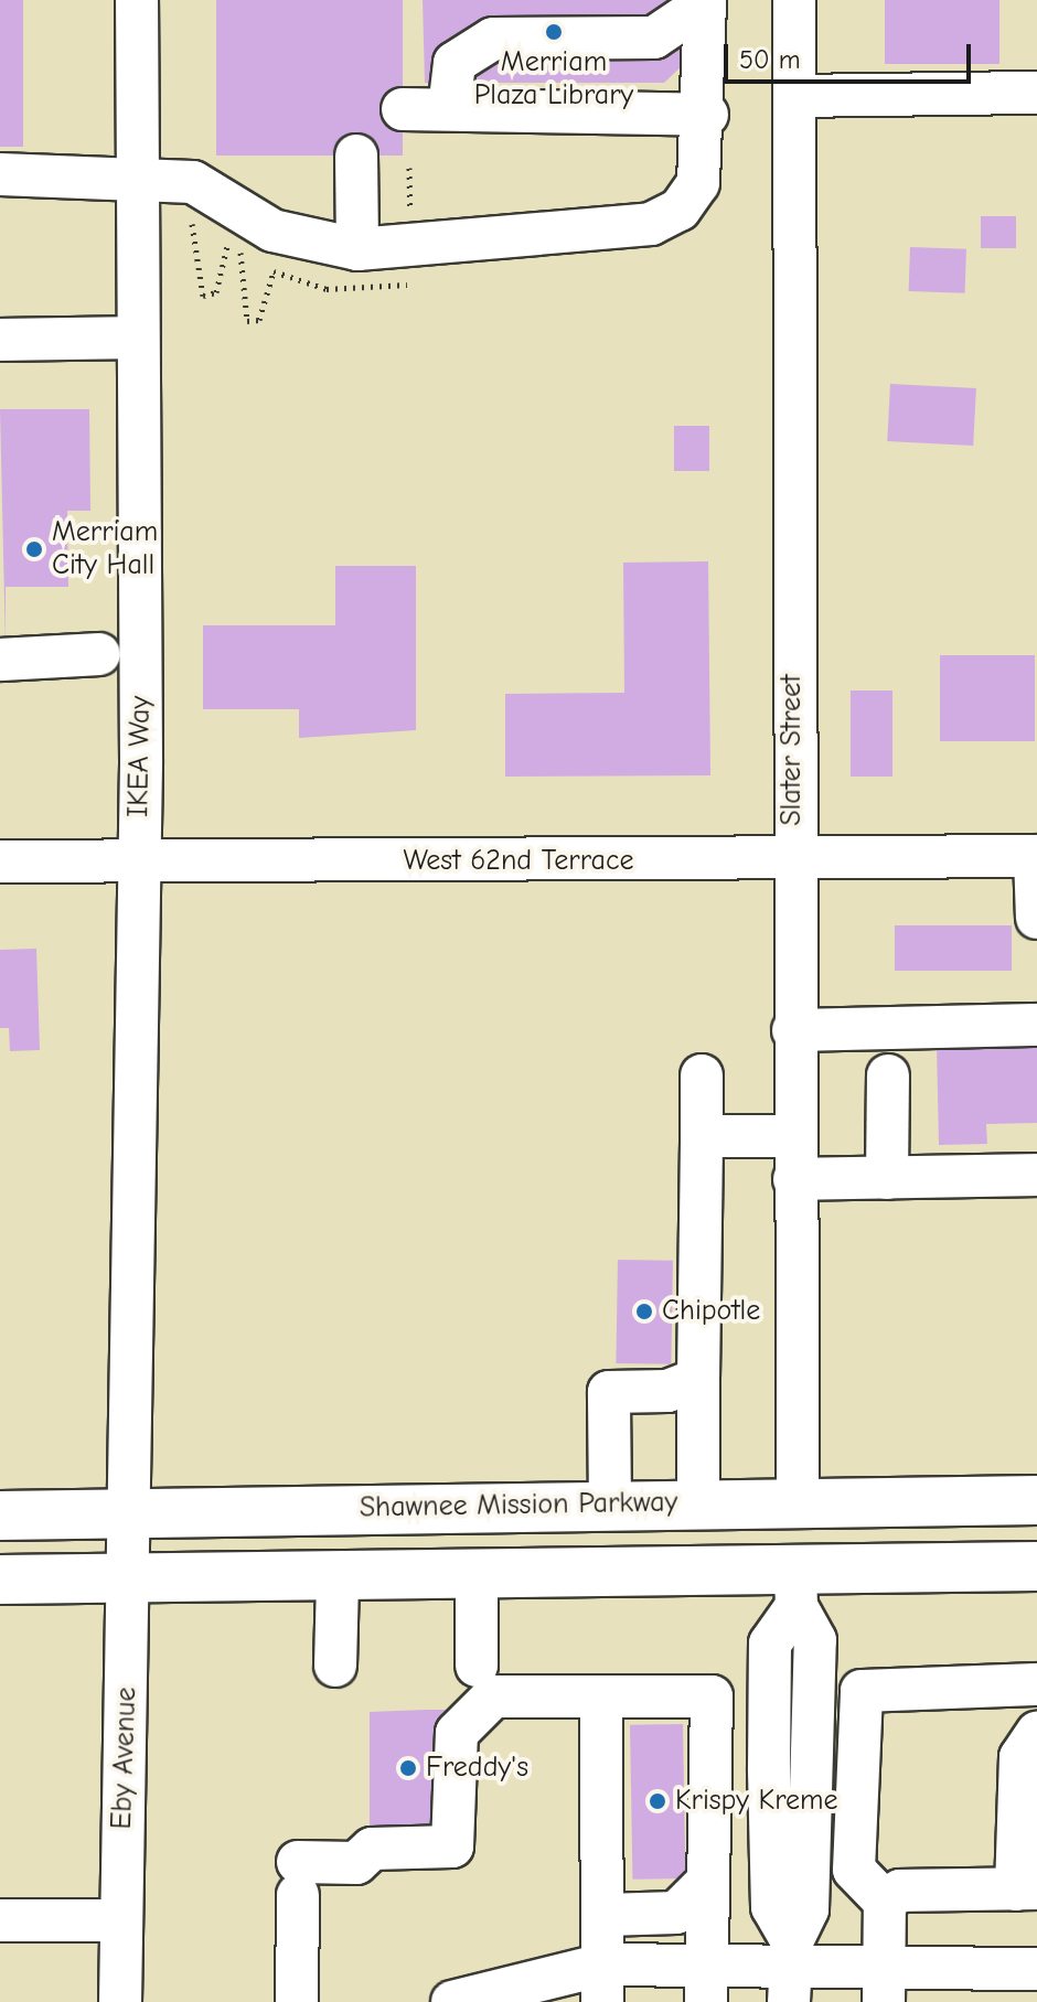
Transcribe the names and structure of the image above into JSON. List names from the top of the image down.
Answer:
{
  "streets": {
    "highway": ["Shawnee Mission Parkway"],
    "street": [
      "Slater Street",
      "IKEA Way",
      "West 62nd Terrace",
      "Eby Avenue"
    ]
  },
  "crossings": [
    ["Slater Street", "West 62nd Terrace"],
    ["Slater Street", "Shawnee Mission Parkway"],
    ["IKEA Way", "West 62nd Terrace"],
    ["IKEA Way", "Shawnee Mission Parkway"],
    ["IKEA Way", "Eby Avenue"],
    ["Shawnee Mission Parkway", "Eby Avenue"]
  ],
  "places": [
    "Merriam Plaza Library",
    "Merriam City Hall",
    "Chipotle",
    "Freddy's",
    "Krispy Kreme"
  ],
  "scale_bar": "50 m"
}
